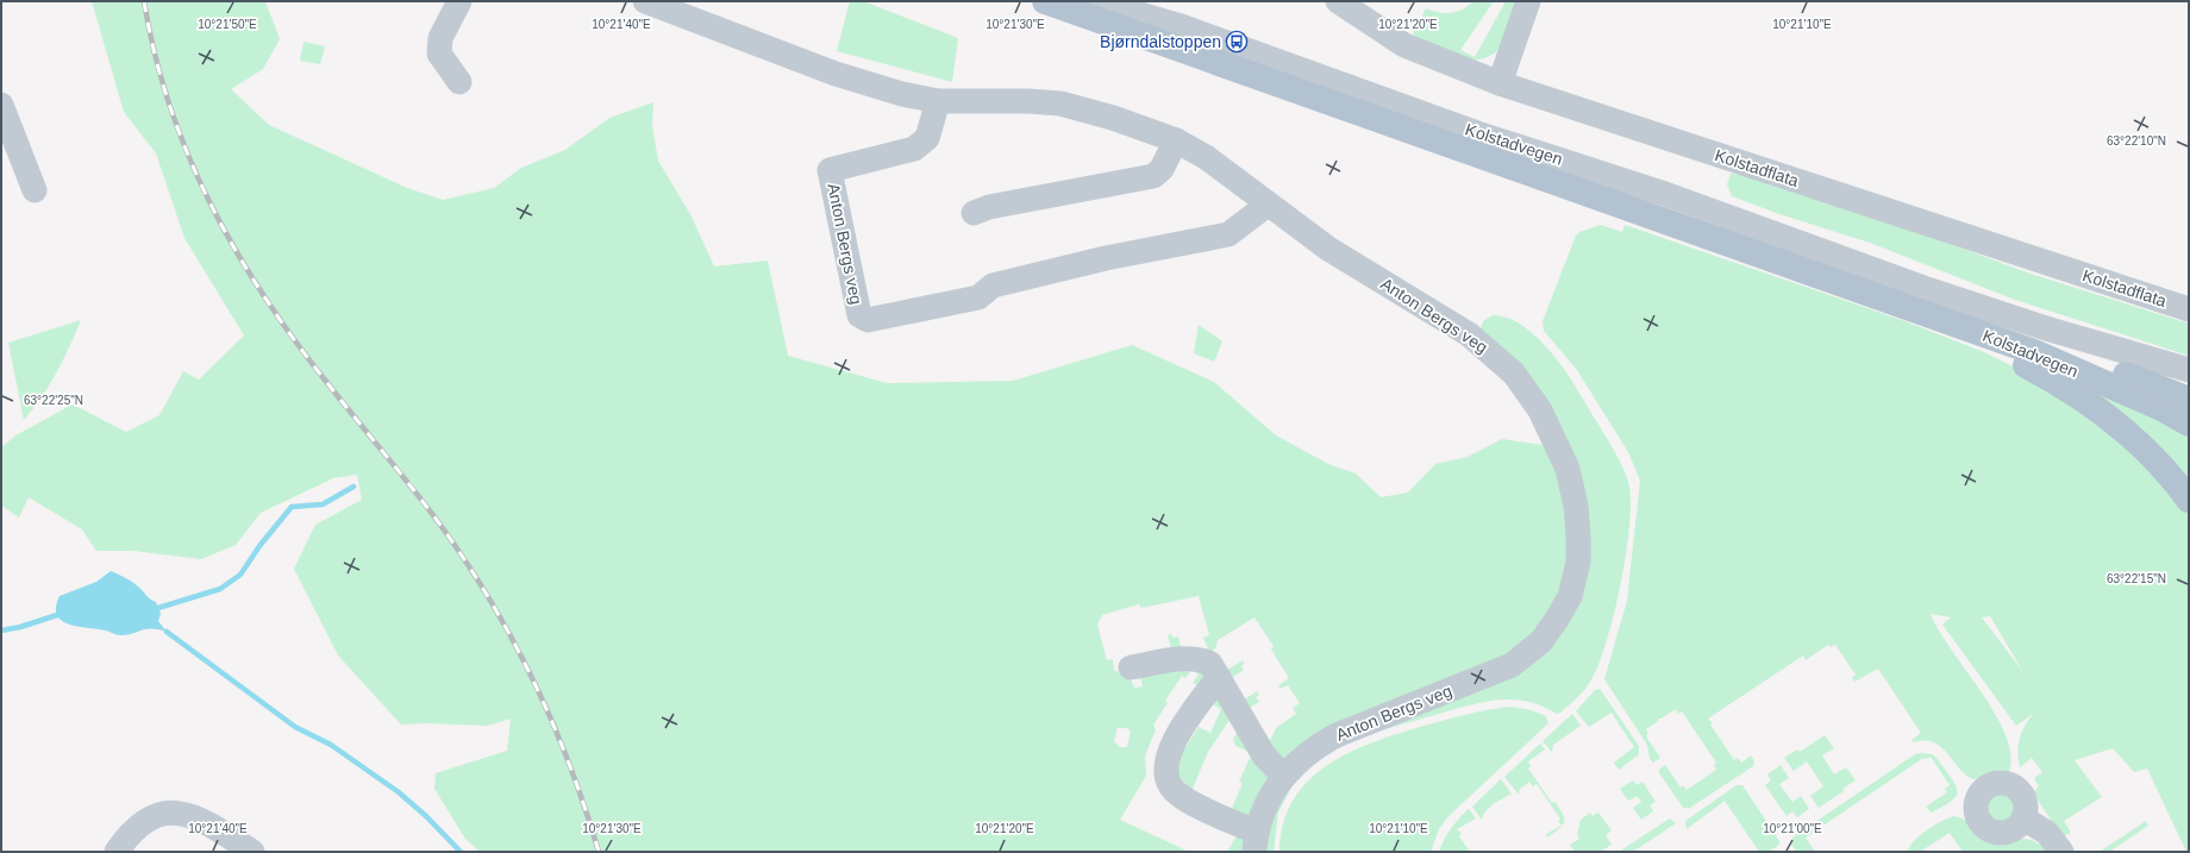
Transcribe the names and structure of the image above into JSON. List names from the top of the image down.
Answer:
{
  "streets": {
    "main road": ["Kolstadvegen"],
    "street": ["Kolstadflata", "Anton Bergs veg"]
  },
  "places": {
    "bus stop": ["Bjørndalstoppen"]
  },
  "coordinates": [
    "10°21'50\"E",
    "10°21'40\"E",
    "10°21'30\"E",
    "10°21'20\"E",
    "10°21'10\"E",
    "63°22'10\"N",
    "63°22'25\"N",
    "63°22'15\"N",
    "10°21'00\"E"
  ]
}
